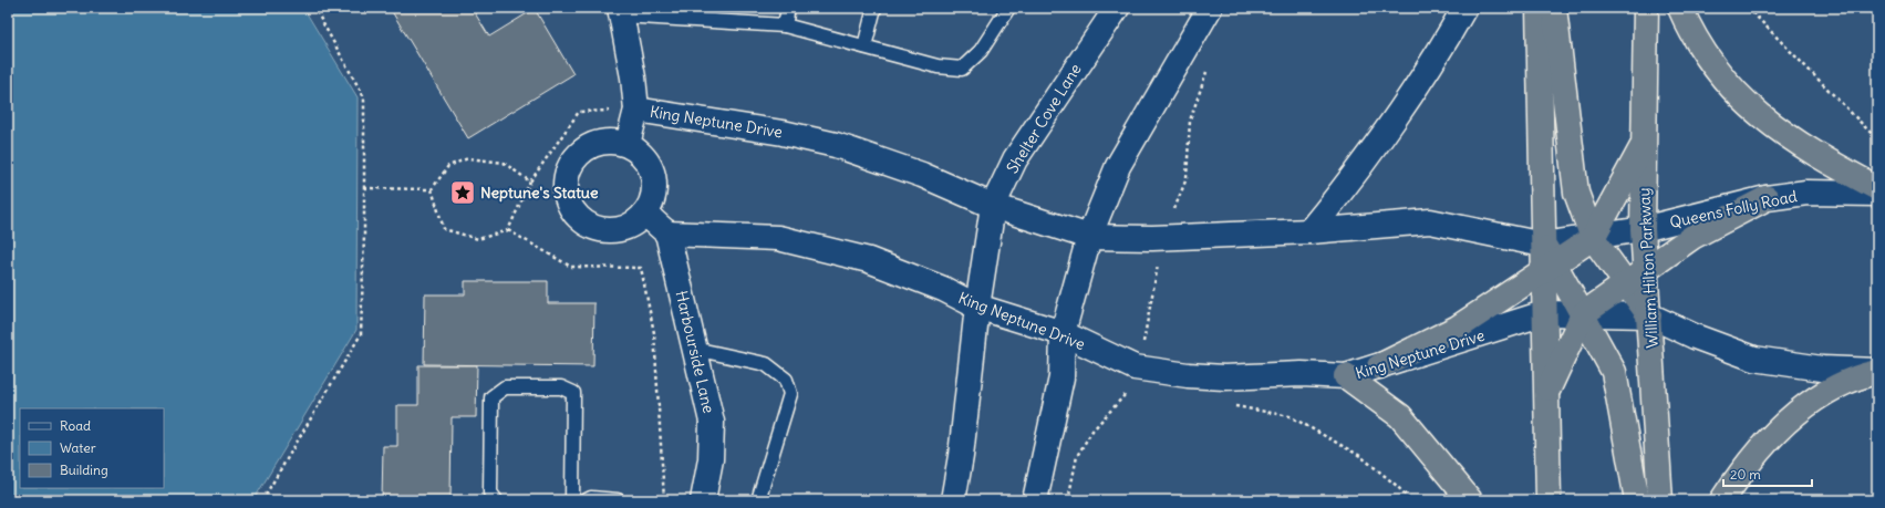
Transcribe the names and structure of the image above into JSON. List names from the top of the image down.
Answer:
{
  "streets": {
    "highway": ["William Hilton Parkway"],
    "street": [
      "Shelter Cove Lane",
      "King Neptune Drive",
      "Queens Folly Road",
      "Harbourside Lane"
    ]
  },
  "crossings": [
    ["Shelter Cove Lane", "King Neptune Drive"],
    ["King Neptune Drive", "Queens Folly Road"],
    ["King Neptune Drive", "William Hilton Parkway"],
    ["King Neptune Drive", "Harbourside Lane"],
    ["Queens Folly Road", "William Hilton Parkway"]
  ],
  "places": {
    "place": ["Neptune's Statue"]
  },
  "legend": ["Road", "Water", "Building"],
  "scale_bar": "20 m"
}
